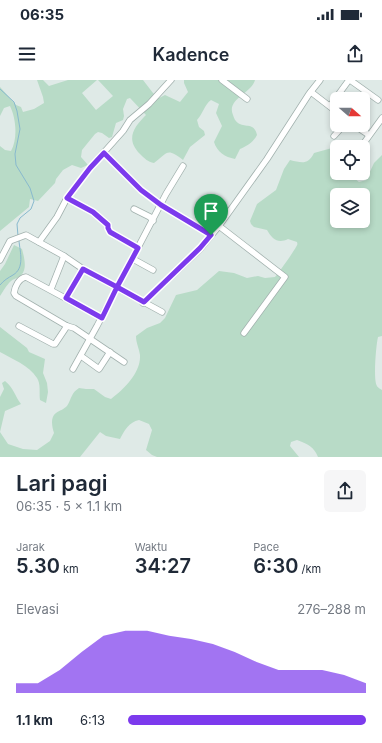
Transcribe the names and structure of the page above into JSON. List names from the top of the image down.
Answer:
{
  "north": "right",
  "page": {
    "status": "06:35",
    "header": "Kadence",
    "heading": ["Lari pagi", "06:35 · 5 × 1.1 km"],
    "stats": [
      ["Jarak", "5.30 km"],
      ["Waktu", "34:27"],
      ["Pace", "6:30 /km"]
    ],
    "chart": ["Elevasi", "276–288 m"],
    "list": [
      {
        "name": "1.1 km",
        "note": "6:13"
      }
    ]
  }
}
